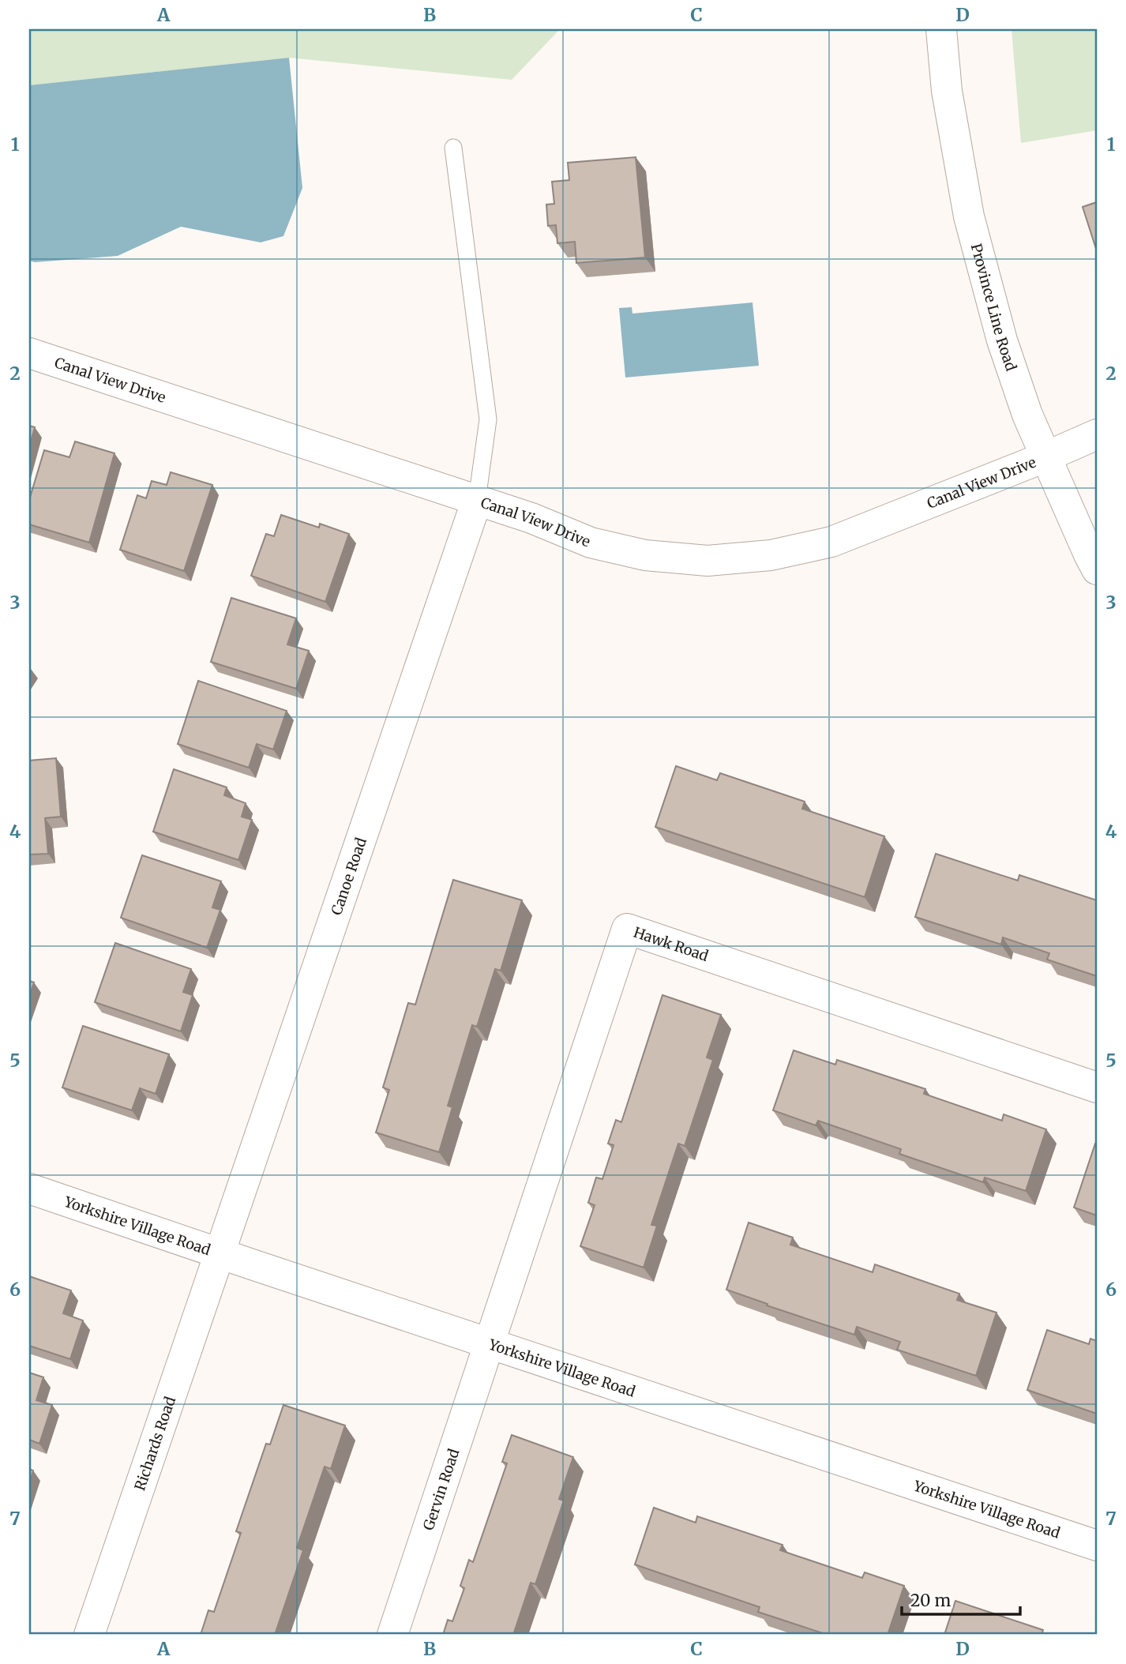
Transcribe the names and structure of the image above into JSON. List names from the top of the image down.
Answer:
{
  "streets": {
    "street": [
      "Province Line Road",
      "Canal View Drive",
      "Canoe Road",
      "Hawk Road",
      "Yorkshire Village Road",
      "Richards Road",
      "Gervin Road"
    ]
  },
  "crossings": [
    ["Province Line Road", "Canal View Drive"],
    ["Canal View Drive", "Canoe Road"],
    ["Canoe Road", "Yorkshire Village Road"],
    ["Canoe Road", "Richards Road"],
    ["Hawk Road", "Yorkshire Village Road"],
    ["Hawk Road", "Gervin Road"],
    ["Yorkshire Village Road", "Richards Road"],
    ["Yorkshire Village Road", "Gervin Road"]
  ],
  "scale_bar": "20 m",
  "grid": {
    "columns": [
      "A",
      "B",
      "C",
      "D"
    ],
    "rows": [
      "1",
      "2",
      "3",
      "4",
      "5",
      "6",
      "7"
    ]
  }
}
